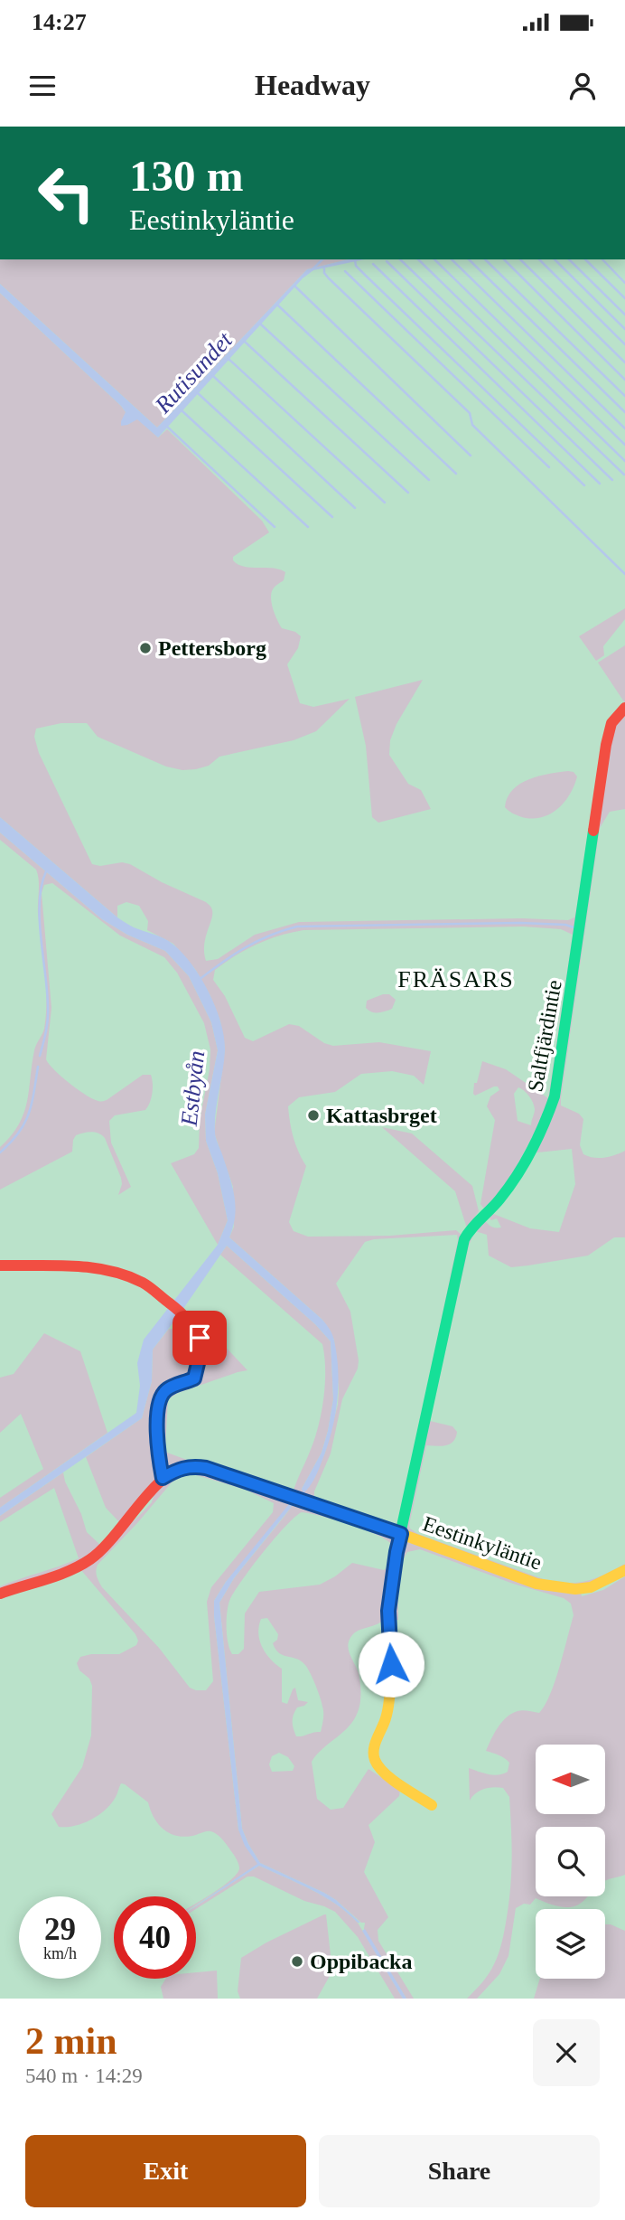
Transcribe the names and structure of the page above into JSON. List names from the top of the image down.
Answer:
{
  "streets": {
    "street": ["Saltfjärdintie", "Eestinkyläntie"]
  },
  "crossings": [
    ["Saltfjärdintie", "Eestinkyläntie"]
  ],
  "districts": ["FRÄSARS"],
  "water": ["Rutisundet", "Estbyån"],
  "places": ["Pettersborg", "Kattasbrget", "Oppibacka"],
  "north": "left",
  "page": {
    "status": "14:27",
    "header": "Headway",
    "turn": ["130 m", "Eestinkyläntie"],
    "speed": "29 km/h",
    "limit": "40",
    "heading": ["2 min", "540 m · 14:29"],
    "buttons": ["Exit", "Share"]
  }
}
